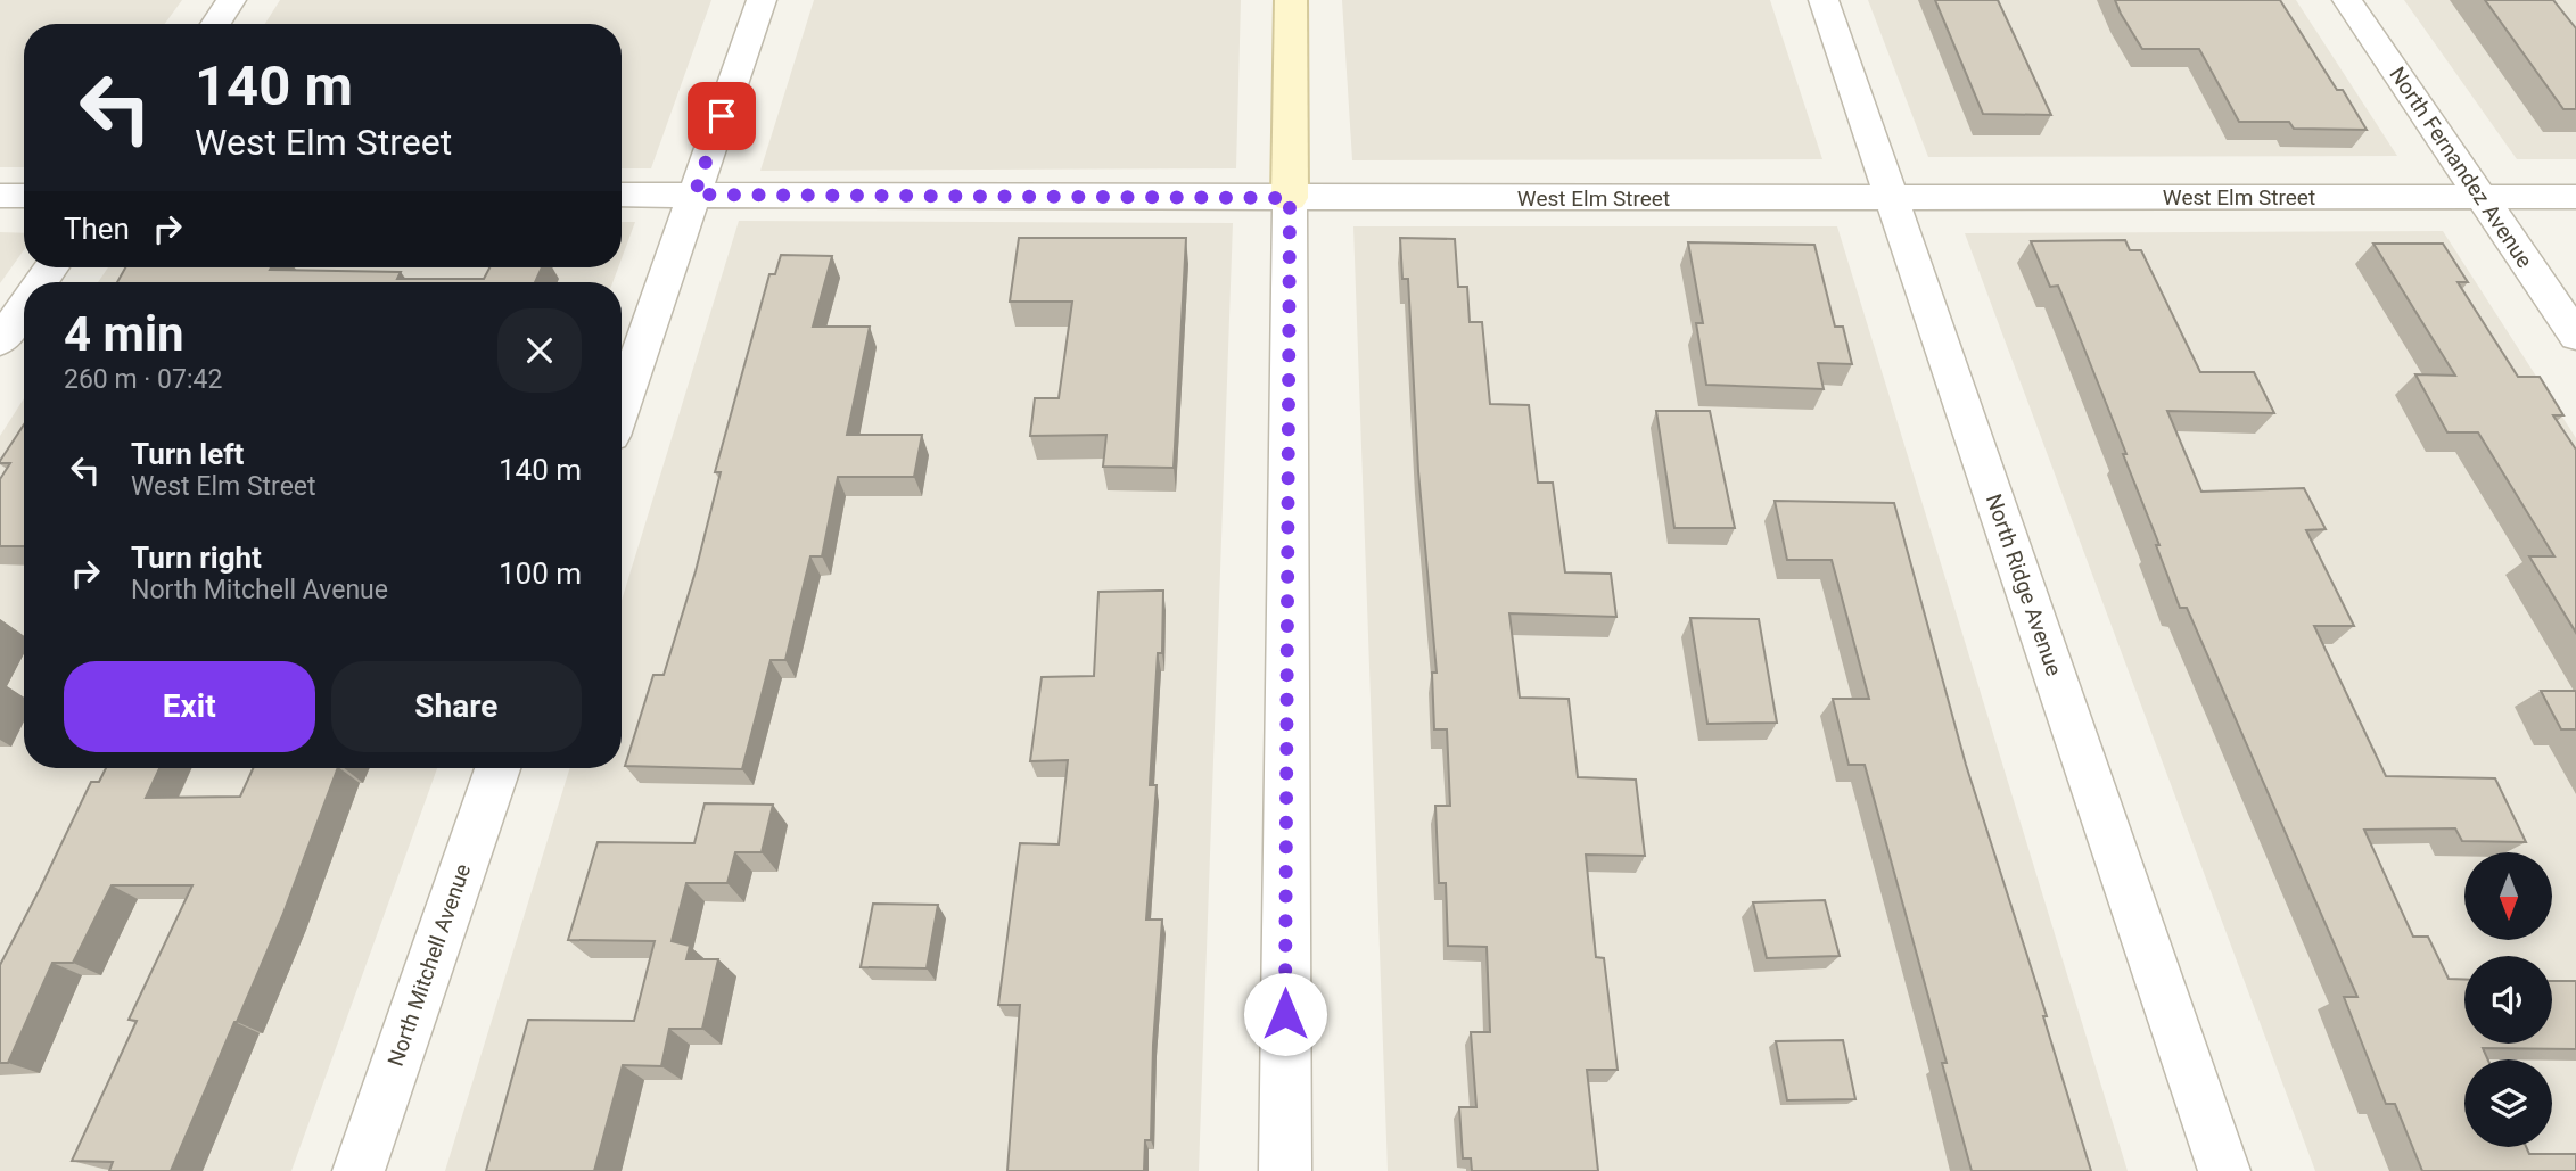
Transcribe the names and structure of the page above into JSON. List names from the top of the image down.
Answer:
{
  "streets": {
    "street": [
      "North Fernandez Avenue",
      "West Elm Street",
      "North Ridge Avenue",
      "North Mitchell Avenue"
    ]
  },
  "crossings": [
    ["North Fernandez Avenue", "West Elm Street"],
    ["West Elm Street", "North Ridge Avenue"]
  ],
  "north": "bottom",
  "page": {
    "turn": ["140 m", "West Elm Street"],
    "then": "Then",
    "heading": ["4 min", "260 m · 07:42"],
    "list": [
      {
        "name": "Turn left",
        "note": "West Elm Street",
        "value": "140 m"
      },
      {
        "name": "Turn right",
        "note": "North Mitchell Avenue",
        "value": "100 m"
      }
    ],
    "buttons": ["Exit", "Share"]
  }
}
